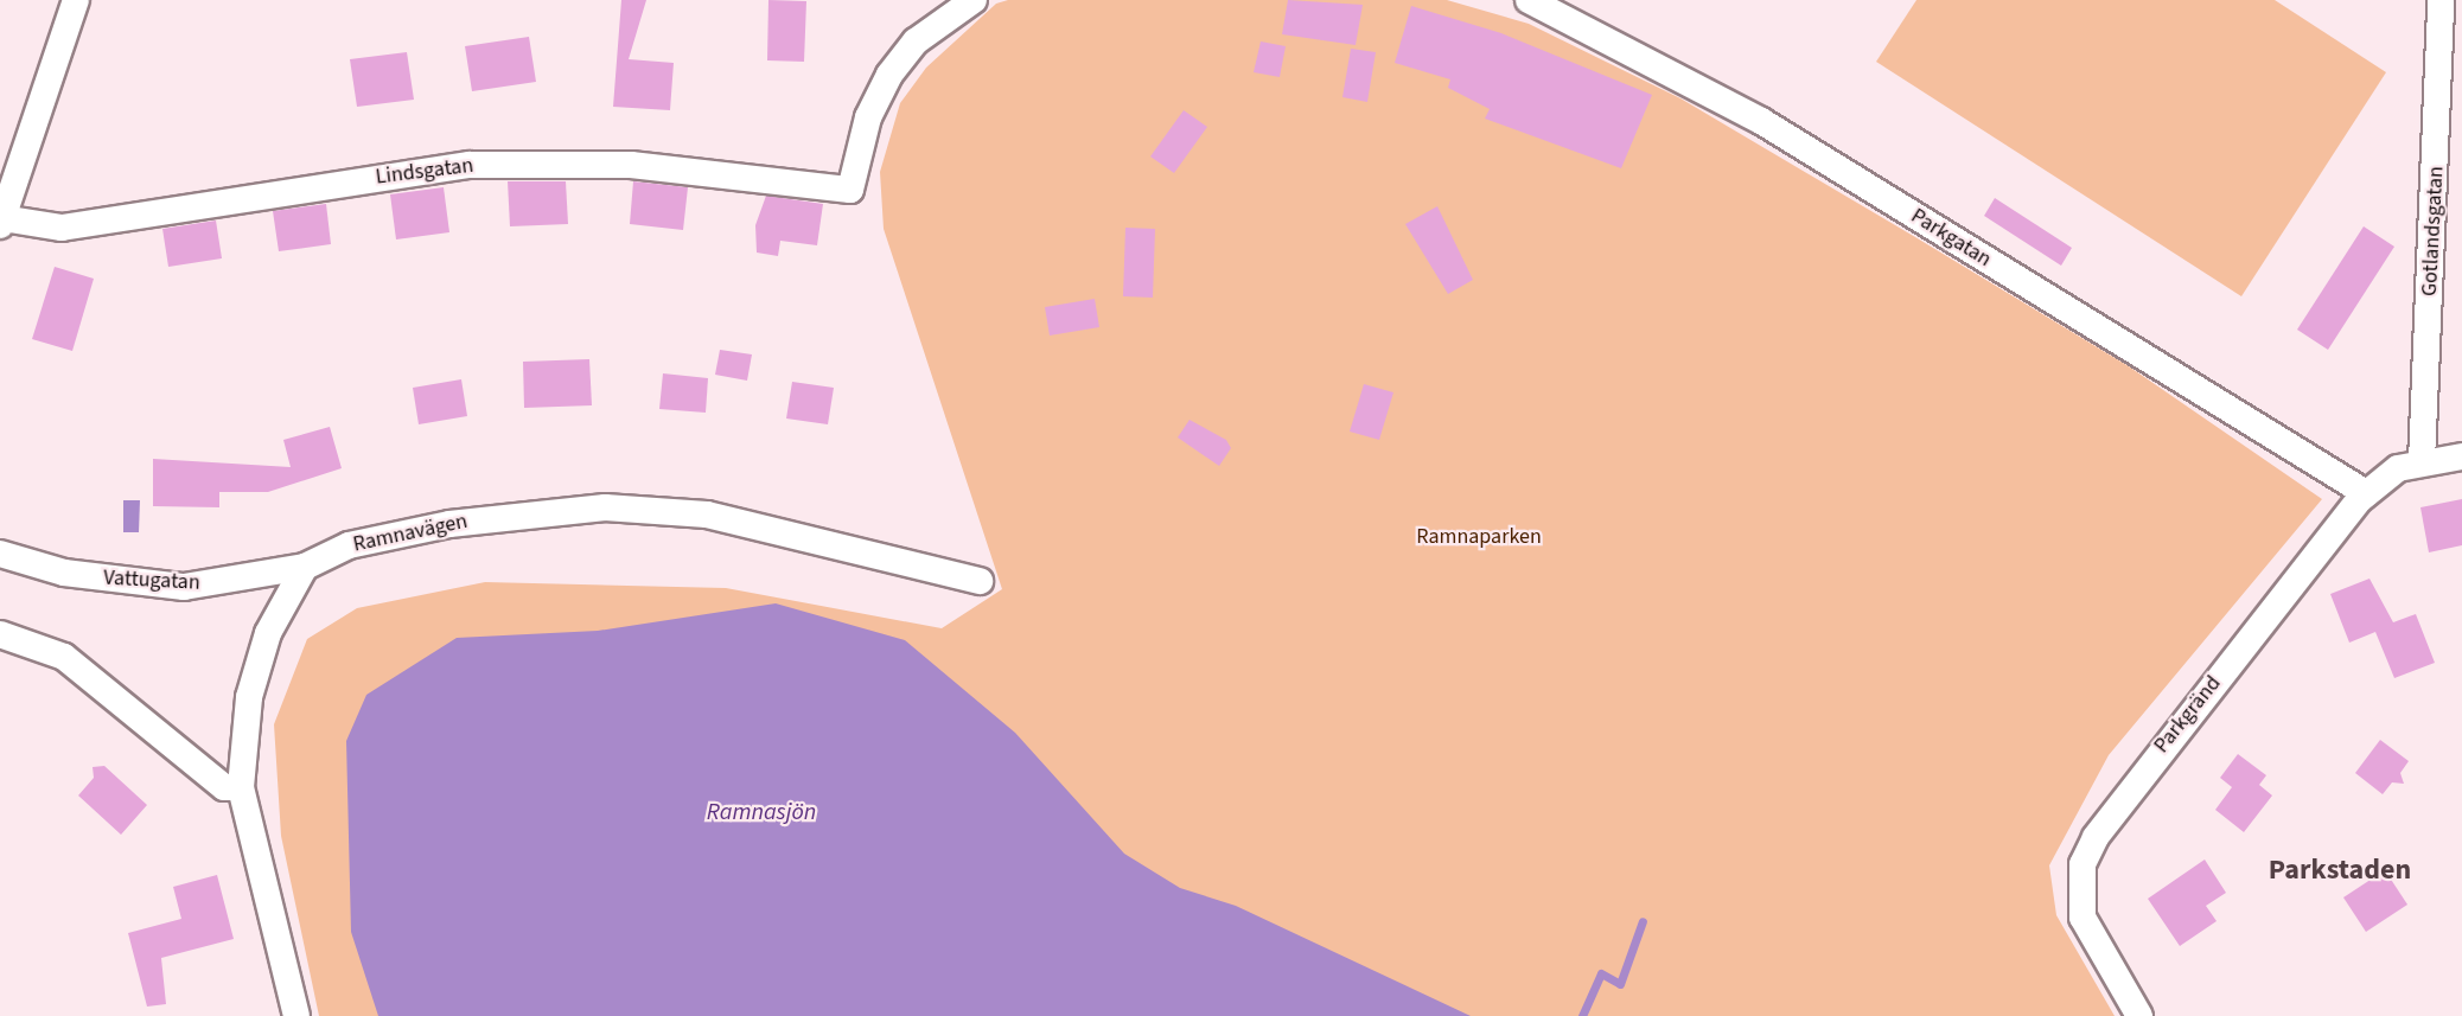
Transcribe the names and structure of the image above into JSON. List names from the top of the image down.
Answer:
{
  "streets": {
    "street": [
      "Lindsgatan",
      "Gotlandsgatan",
      "Parkgatan",
      "Ramnavägen",
      "Vattugatan",
      "Parkgränd"
    ]
  },
  "crossings": [
    ["Gotlandsgatan", "Parkgränd"],
    ["Parkgatan", "Parkgränd"],
    ["Ramnavägen", "Vattugatan"]
  ],
  "districts": ["Parkstaden"],
  "water": ["Ramnasjön"],
  "parks": ["Ramnaparken"]
}
